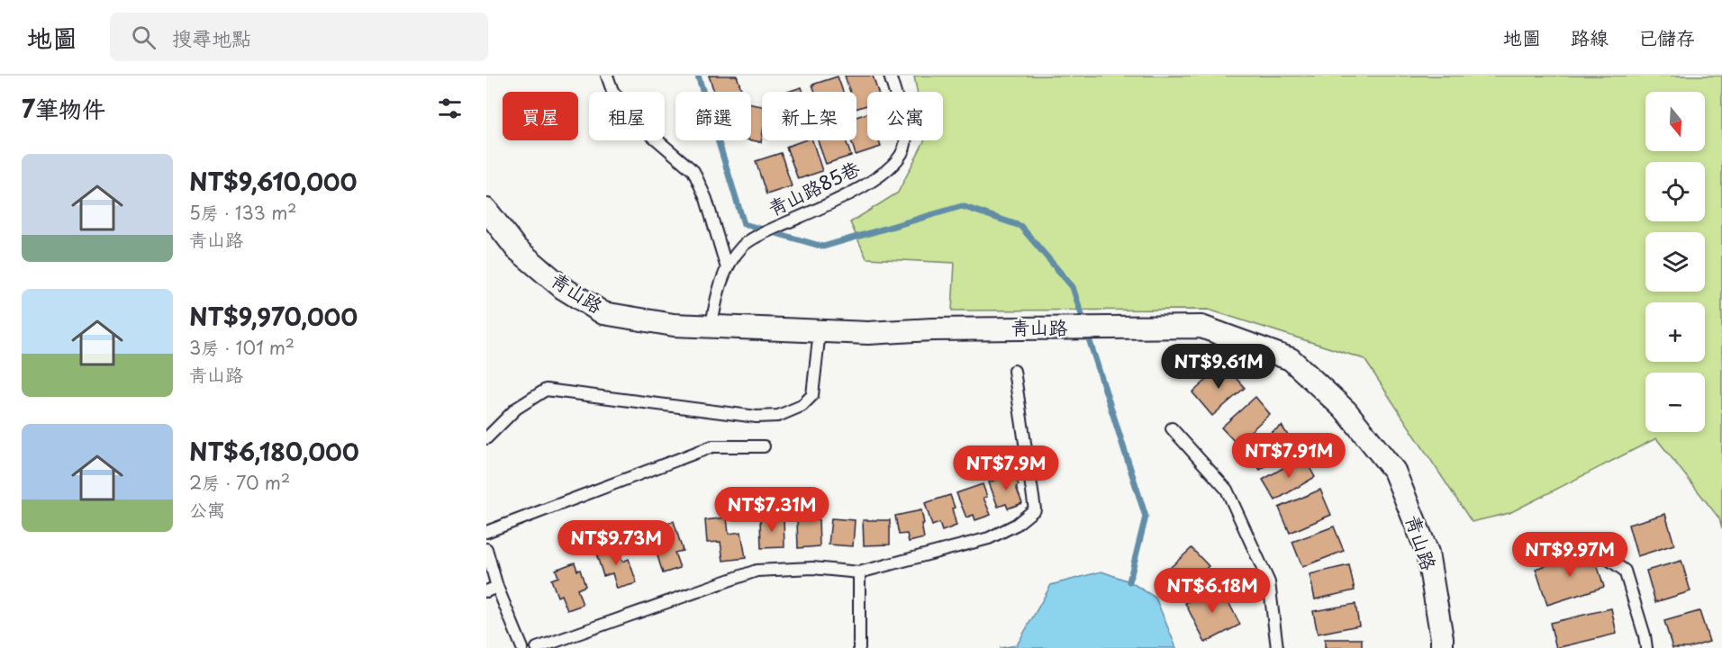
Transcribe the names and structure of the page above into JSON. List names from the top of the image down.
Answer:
{
  "streets": {
    "street": ["青山路"],
    "lane": ["青山路85巷"]
  },
  "crossings": [
    ["青山路85巷", "青山路"]
  ],
  "north": "bottom",
  "page": {
    "header": "地圖",
    "search": "搜尋地點",
    "nav": ["地圖", "路線", "已儲存"],
    "heading": "7筆物件",
    "map_buttons": ["+", "−"],
    "chip": [
      "買屋",
      "租屋",
      "篩選",
      "新上架",
      "公寓"
    ],
    "list": [
      {
        "name": "NT$9,610,000",
        "note": "5房 · 133 m² · 青山路"
      },
      {
        "name": "NT$9,970,000",
        "note": "3房 · 101 m² · 青山路"
      },
      {
        "name": "NT$6,180,000",
        "note": "2房 · 70 m² · 公寓"
      }
    ],
    "price": [
      "NT$9.61M",
      "NT$7.91M",
      "NT$7.9M",
      "NT$7.31M",
      "NT$9.73M",
      "NT$9.97M",
      "NT$6.18M"
    ]
  }
}
